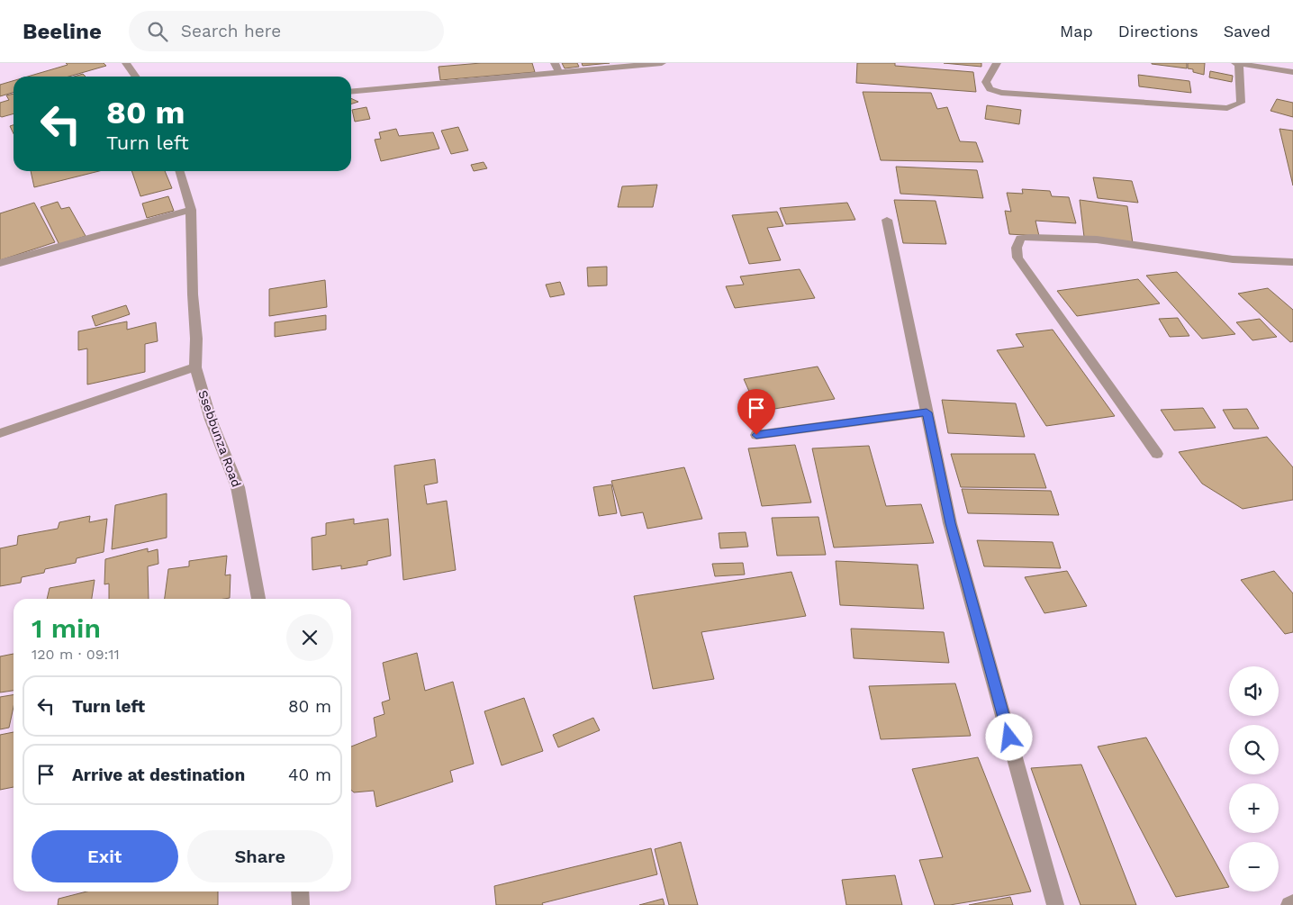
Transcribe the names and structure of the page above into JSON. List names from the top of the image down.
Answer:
{
  "streets": {
    "street": ["Ssebbunza Road"]
  },
  "page": {
    "header": "Beeline",
    "search": "Search here",
    "nav": ["Map", "Directions", "Saved"],
    "turn": ["80 m", "Turn left"],
    "heading": ["1 min", "120 m · 09:11"],
    "map_buttons": ["+", "−"],
    "list": [
      {
        "name": "Turn left",
        "value": "80 m"
      },
      {
        "name": "Arrive at destination",
        "value": "40 m"
      }
    ],
    "buttons": ["Exit", "Share"]
  }
}
